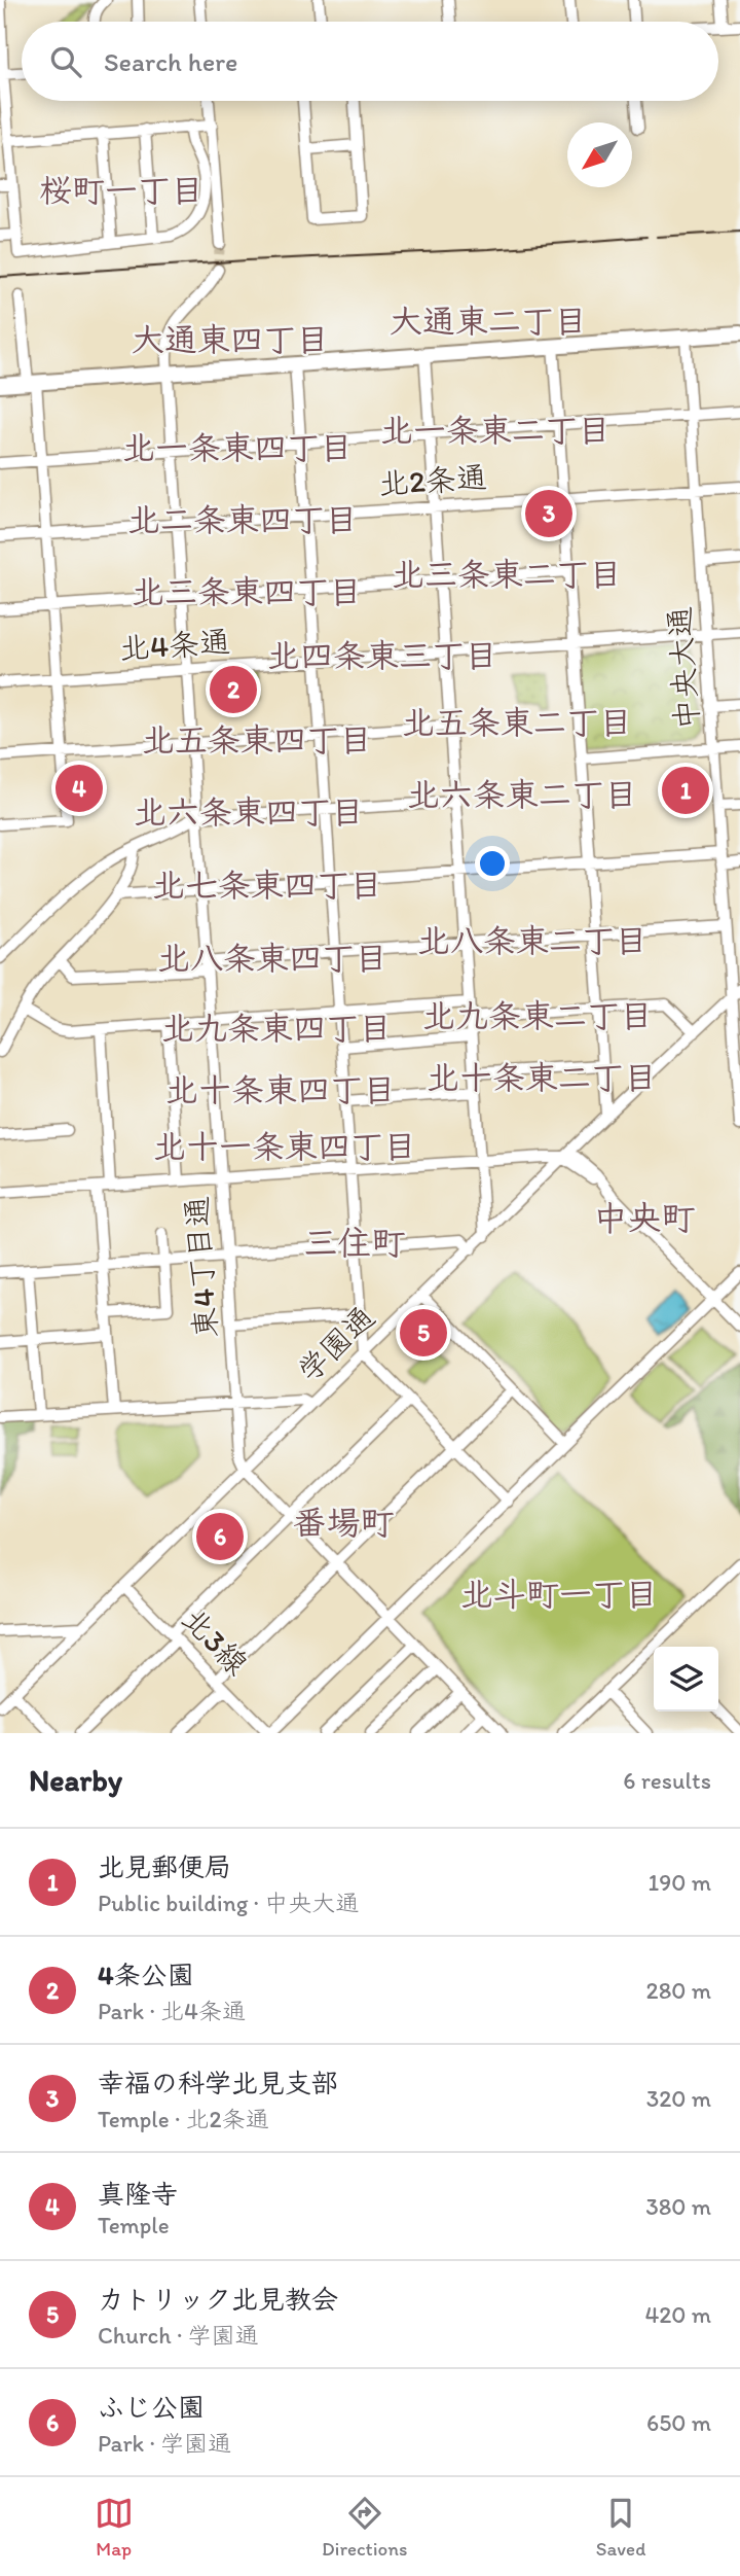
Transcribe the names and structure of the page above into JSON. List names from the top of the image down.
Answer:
{
  "streets": {
    "street": [
      "北2条通",
      "北4条通",
      "中央大通",
      "東4丁目通",
      "学園通",
      "北3線"
    ]
  },
  "crossings": [
    ["北2条通", "中央大通"],
    ["北2条通", "東4丁目通"],
    ["北4条通", "中央大通"],
    ["北4条通", "東4丁目通"],
    ["中央大通", "学園通"],
    ["東4丁目通", "学園通"],
    ["学園通", "北3線"]
  ],
  "districts": [
    "桜町一丁目",
    "大通東二丁目",
    "大通東四丁目",
    "北一条東二丁目",
    "北一条東四丁目",
    "北二条東四丁目",
    "北三条東二丁目",
    "北三条東四丁目",
    "北四条東三丁目",
    "北五条東二丁目",
    "北五条東四丁目",
    "北六条東二丁目",
    "北六条東四丁目",
    "北七条東四丁目",
    "北八条東二丁目",
    "北八条東四丁目",
    "北九条東二丁目",
    "北九条東四丁目",
    "北十条東二丁目",
    "北十条東四丁目",
    "北十一条東四丁目",
    "中央町",
    "三住町",
    "番場町",
    "北斗町一丁目"
  ],
  "north": "bottom left",
  "page": {
    "search": "Search here",
    "pins": [
      "3",
      "2",
      "4",
      "1",
      "5",
      "6"
    ],
    "heading": ["Nearby", "6 results"],
    "list": [
      {
        "mark": "1",
        "name": "北見郵便局",
        "note": "Public building · 中央大通",
        "value": "190 m"
      },
      {
        "mark": "2",
        "name": "4条公園",
        "note": "Park · 北4条通",
        "value": "280 m"
      },
      {
        "mark": "3",
        "name": "幸福の科学北見支部",
        "note": "Temple · 北2条通",
        "value": "320 m"
      },
      {
        "mark": "4",
        "name": "真隆寺",
        "note": "Temple",
        "value": "380 m"
      },
      {
        "mark": "5",
        "name": "カトリック北見教会",
        "note": "Church · 学園通",
        "value": "420 m"
      },
      {
        "mark": "6",
        "name": "ふじ公園",
        "note": "Park · 学園通",
        "value": "650 m"
      }
    ],
    "nav": ["Map", "Directions", "Saved"]
  }
}
